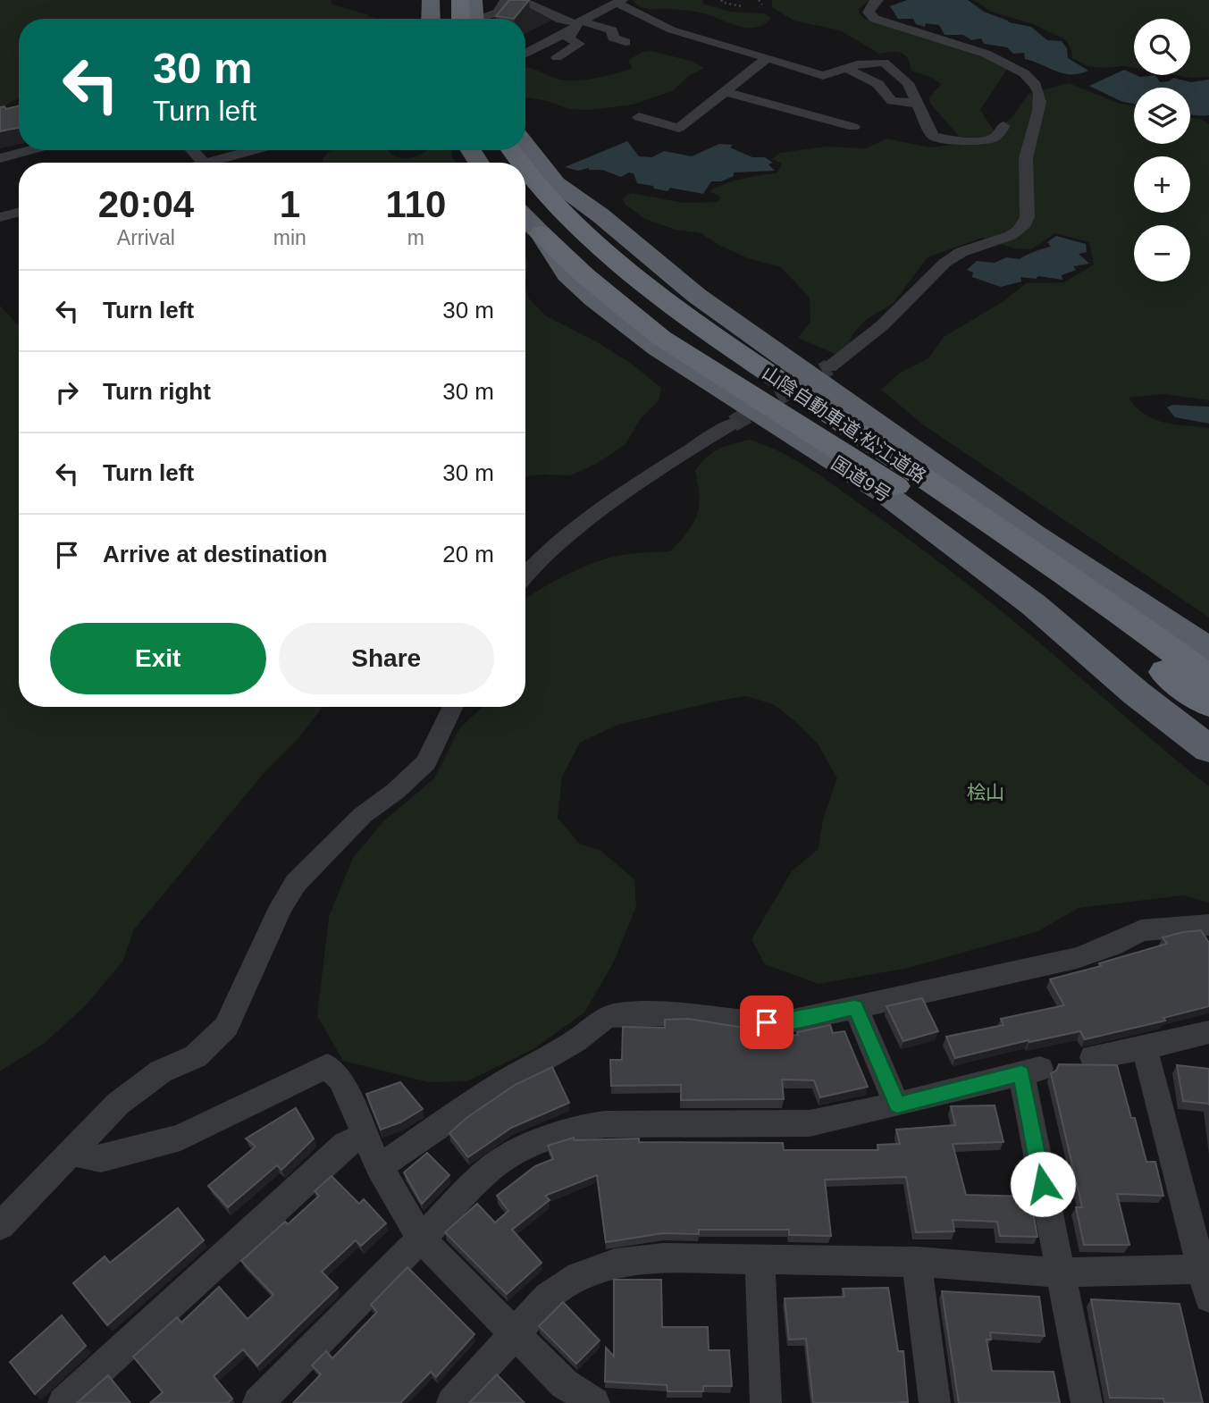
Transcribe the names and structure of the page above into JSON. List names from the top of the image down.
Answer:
{
  "streets": {
    "highway": ["山陰自動車道;松江道路", "国道9号"]
  },
  "parks": ["桧山"],
  "page": {
    "map_buttons": ["+", "−"],
    "turn": ["30 m", "Turn left"],
    "eta": [
      "20:04",
      "Arrival",
      "1",
      "min",
      "110",
      "m"
    ],
    "list": [
      {
        "name": "Turn left",
        "value": "30 m"
      },
      {
        "name": "Turn right",
        "value": "30 m"
      },
      {
        "name": "Turn left",
        "value": "30 m"
      },
      {
        "name": "Arrive at destination",
        "value": "20 m"
      }
    ],
    "buttons": ["Exit", "Share"]
  }
}
